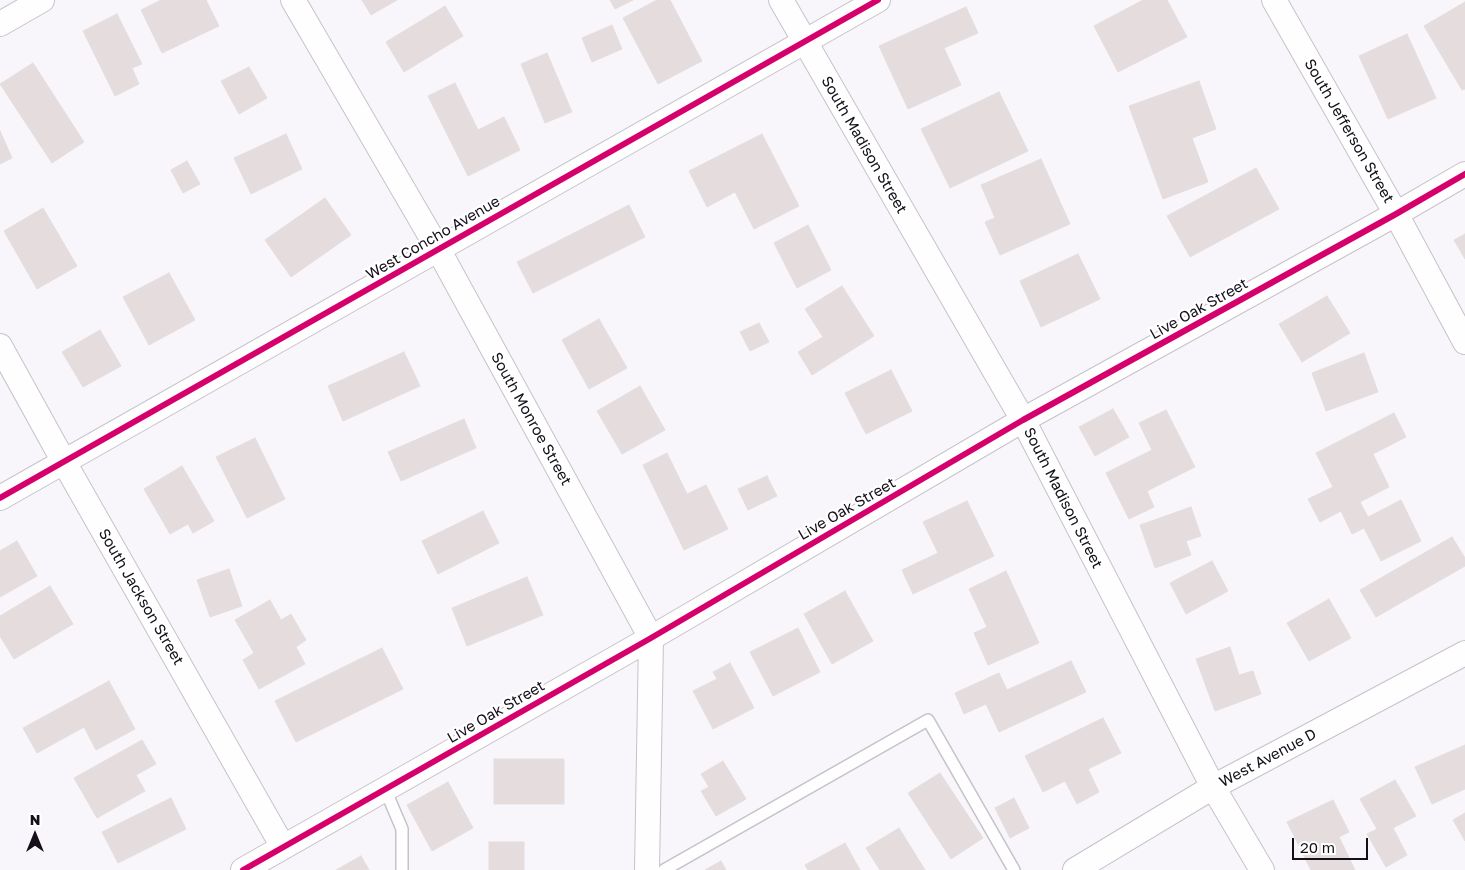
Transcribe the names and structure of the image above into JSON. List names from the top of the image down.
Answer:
{
  "streets": {
    "street": [
      "South Jefferson Street",
      "South Madison Street",
      "West Concho Avenue",
      "Live Oak Street",
      "South Monroe Street",
      "South Jackson Street",
      "West Avenue D"
    ]
  },
  "crossings": [
    ["South Jefferson Street", "Live Oak Street"],
    ["South Madison Street", "West Concho Avenue"],
    ["South Madison Street", "Live Oak Street"],
    ["South Madison Street", "West Avenue D"],
    ["West Concho Avenue", "South Monroe Street"],
    ["West Concho Avenue", "South Jackson Street"],
    ["Live Oak Street", "South Monroe Street"],
    ["Live Oak Street", "South Jackson Street"]
  ],
  "scale_bar": "20 m",
  "north": "top"
}
